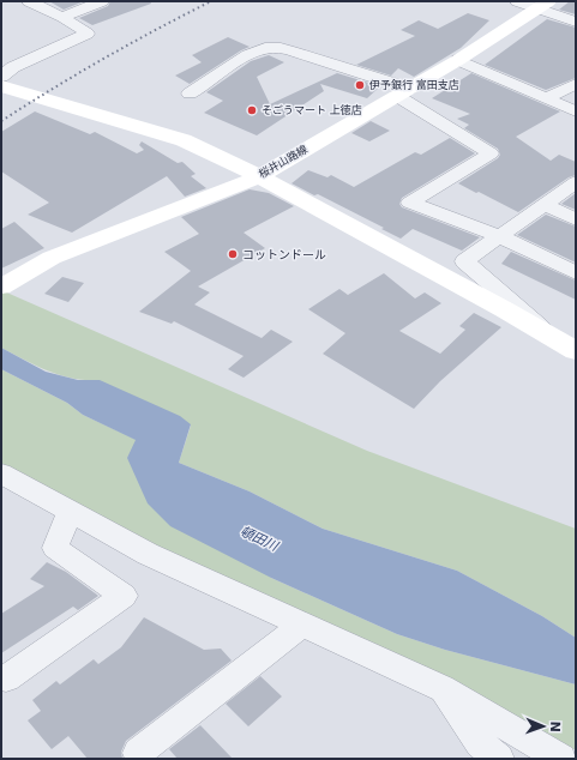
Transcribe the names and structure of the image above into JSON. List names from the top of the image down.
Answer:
{
  "streets": {
    "main road": ["桜井山路線"]
  },
  "water": ["頓田川"],
  "places": ["伊予銀行 富田支店", "そごうマート 上徳店", "コットンドール"],
  "north": "right"
}
